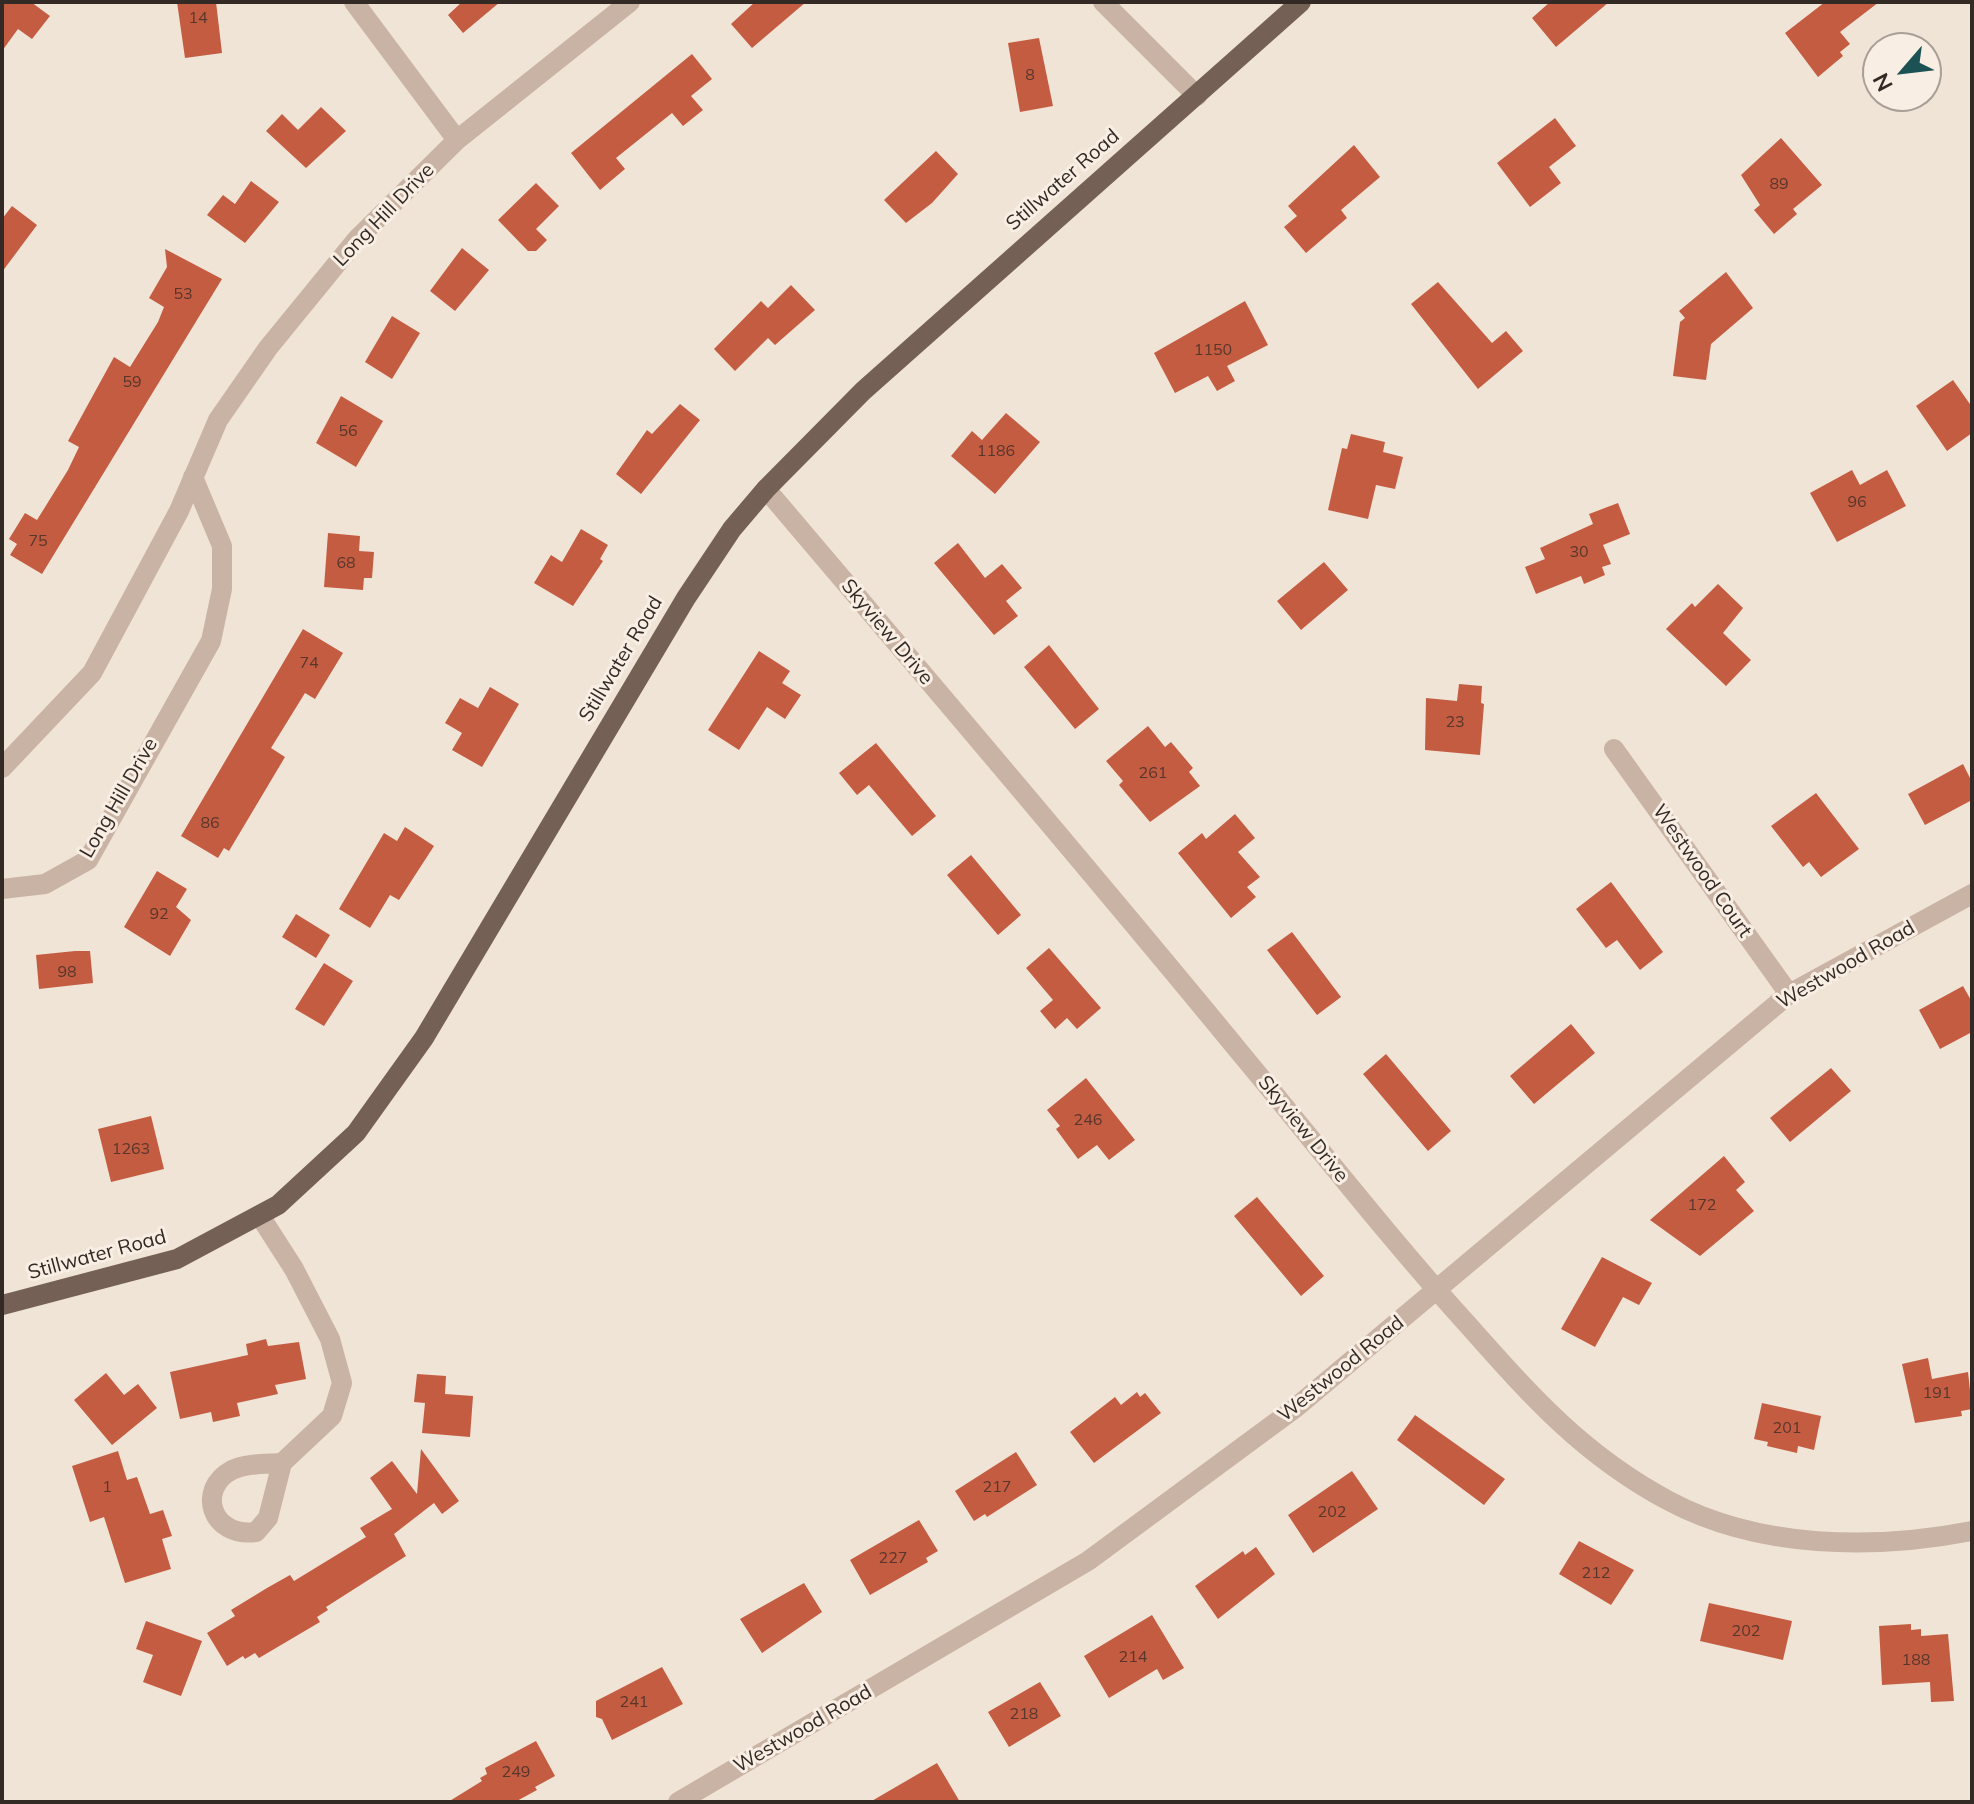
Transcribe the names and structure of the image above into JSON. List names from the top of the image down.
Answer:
{
  "streets": {
    "main road": ["Stillwater Road"],
    "street": [
      "Long Hill Drive",
      "Skyview Drive",
      "Westwood Court",
      "Westwood Road"
    ]
  },
  "crossings": [
    ["Stillwater Road", "Skyview Drive"],
    ["Skyview Drive", "Westwood Road"],
    ["Westwood Court", "Westwood Road"]
  ],
  "house_numbers": [
    "14",
    "8",
    "89",
    "53",
    "1150",
    "59",
    "56",
    "1186",
    "96",
    "75",
    "30",
    "68",
    "74",
    "23",
    "261",
    "86",
    "92",
    "98",
    "246",
    "1263",
    "172",
    "191",
    "201",
    "1",
    "217",
    "202",
    "227",
    "212",
    "202",
    "214",
    "188",
    "241",
    "218",
    "249"
  ],
  "north": "bottom left"
}
